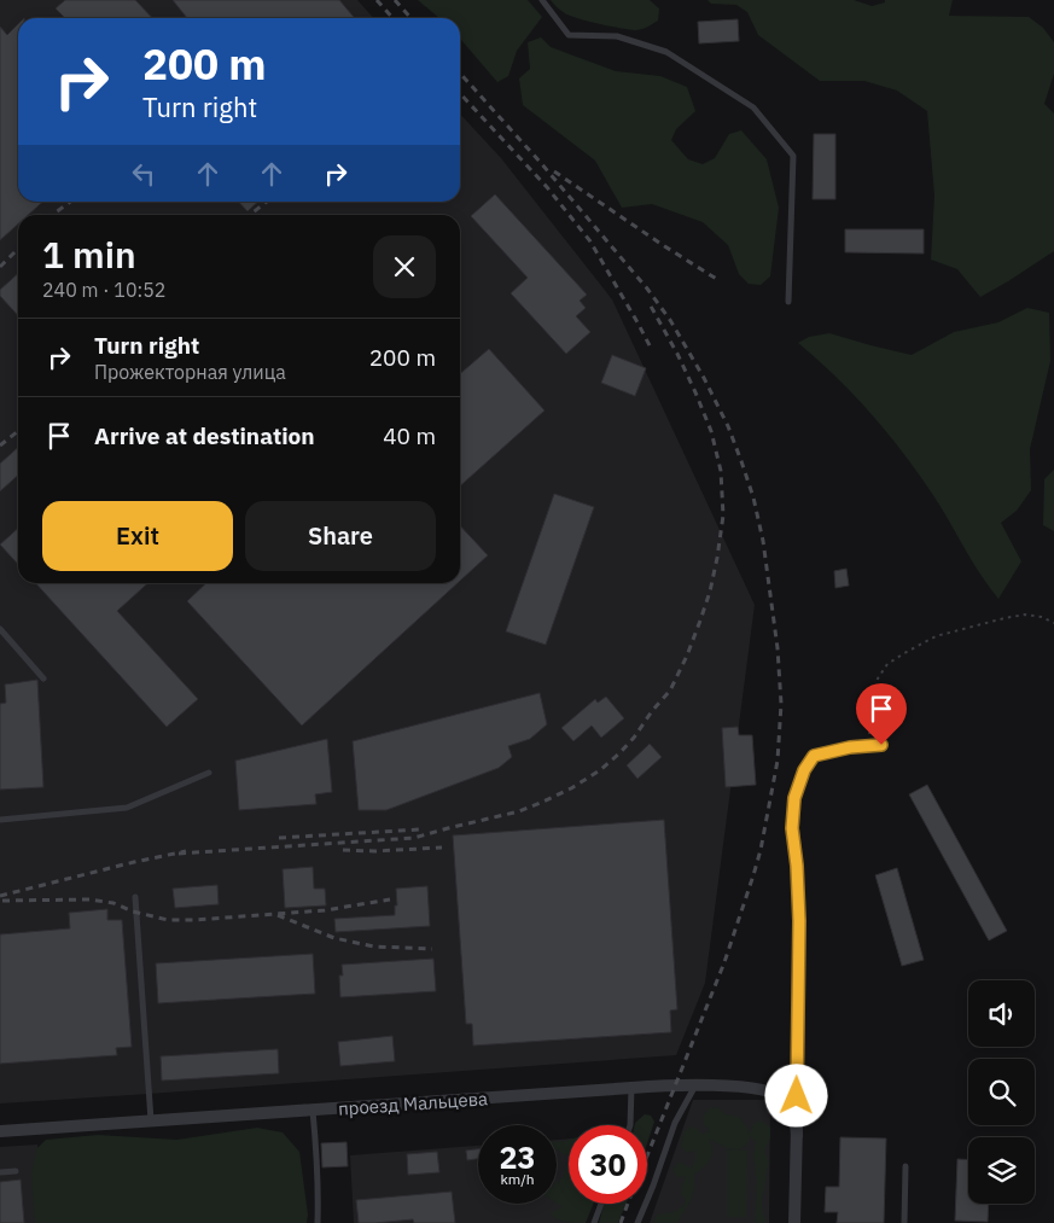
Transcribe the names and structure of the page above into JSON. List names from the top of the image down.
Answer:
{
  "streets": {
    "street": ["проезд Мальцева"]
  },
  "page": {
    "turn": ["200 m", "Turn right"],
    "heading": ["1 min", "240 m · 10:52"],
    "list": [
      {
        "name": "Turn right",
        "note": "Прожекторная улица",
        "value": "200 m"
      },
      {
        "name": "Arrive at destination",
        "value": "40 m"
      }
    ],
    "buttons": ["Exit", "Share"],
    "speed": "23 km/h",
    "limit": "30"
  }
}
